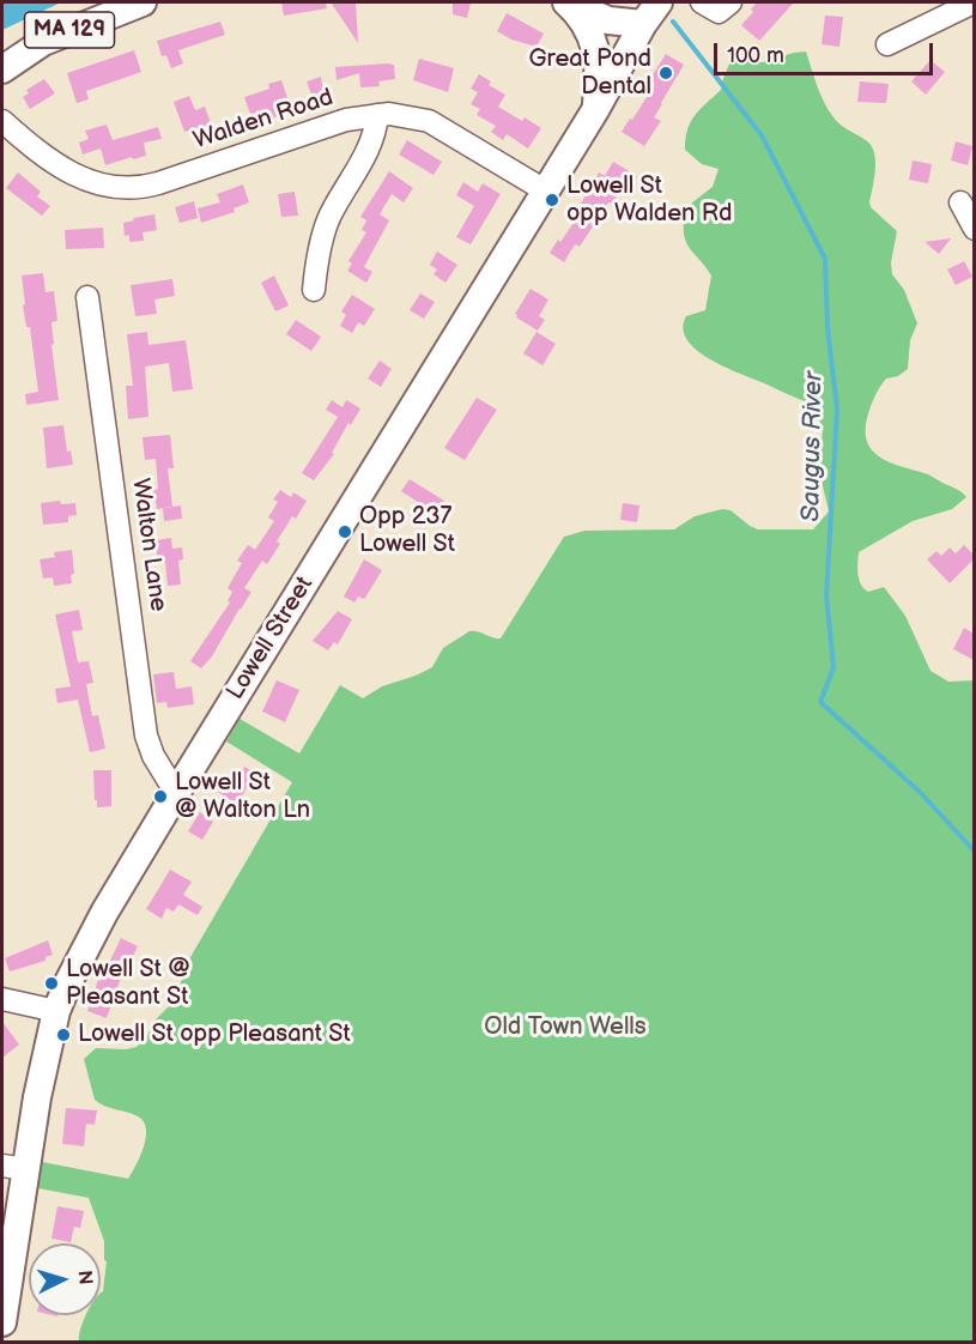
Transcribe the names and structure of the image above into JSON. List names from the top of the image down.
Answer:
{
  "streets": {
    "main road": ["MA 129", "Lowell Street"],
    "street": ["Walden Road", "Walton Lane"]
  },
  "crossings": [
    ["Walden Road", "Lowell Street"],
    ["Walton Lane", "Lowell Street"]
  ],
  "water": ["Saugus River"],
  "parks": ["Old Town Wells"],
  "places": [
    "Great Pond Dental",
    "Lowell St opp Walden Rd",
    "Opp 237 Lowell St",
    "Lowell St @ Walton Ln",
    "Lowell St @ Pleasant St",
    "Lowell St opp Pleasant St"
  ],
  "scale_bar": "100 m",
  "north": "right"
}
